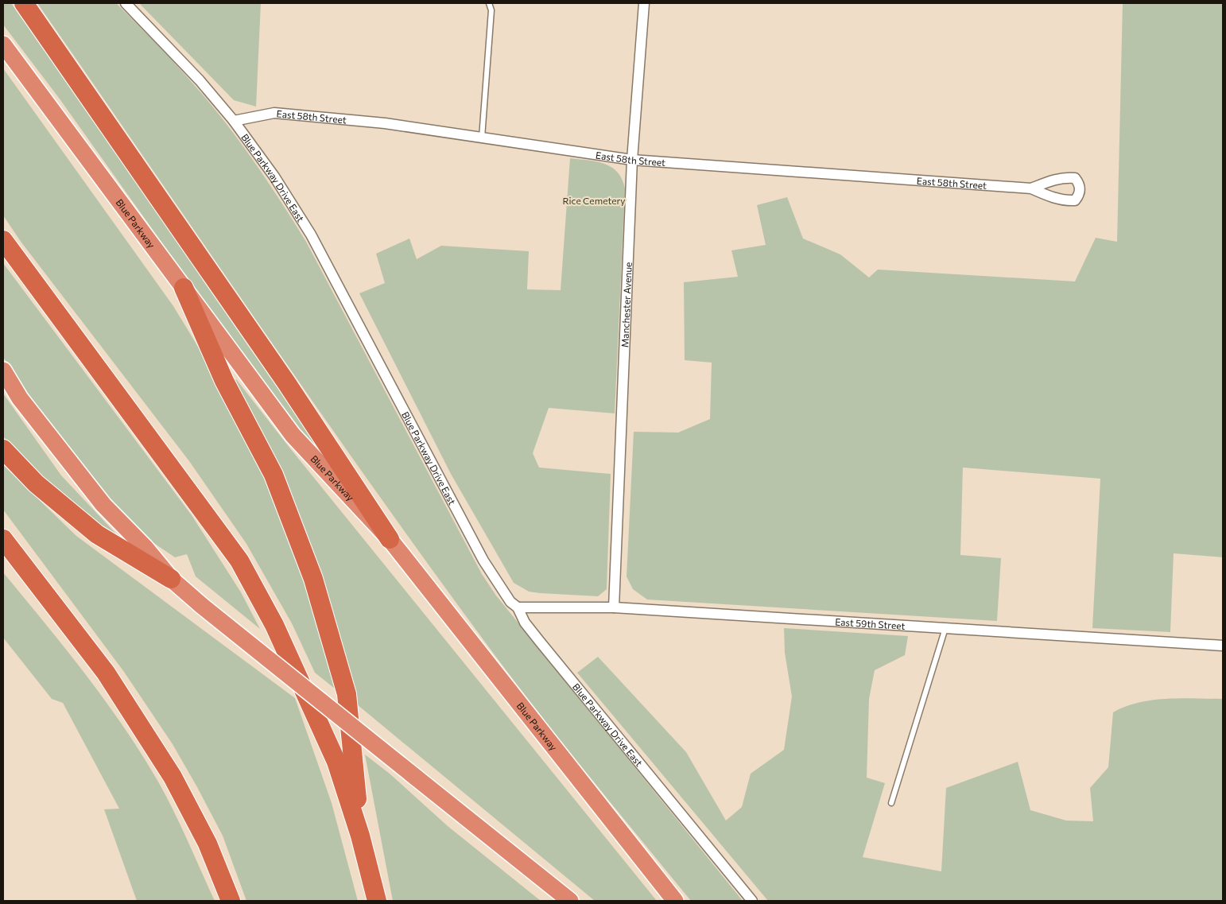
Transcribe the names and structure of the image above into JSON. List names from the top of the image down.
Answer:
{
  "streets": {
    "highway": ["Blue Parkway"],
    "street": [
      "East 58th Street",
      "Blue Parkway Drive East",
      "Manchester Avenue",
      "East 59th Street"
    ]
  },
  "crossings": [
    ["East 58th Street", "Blue Parkway Drive East"],
    ["East 58th Street", "Manchester Avenue"],
    ["Blue Parkway Drive East", "East 59th Street"],
    ["Manchester Avenue", "East 59th Street"]
  ],
  "parks": ["Rice Cemetery"]
}
